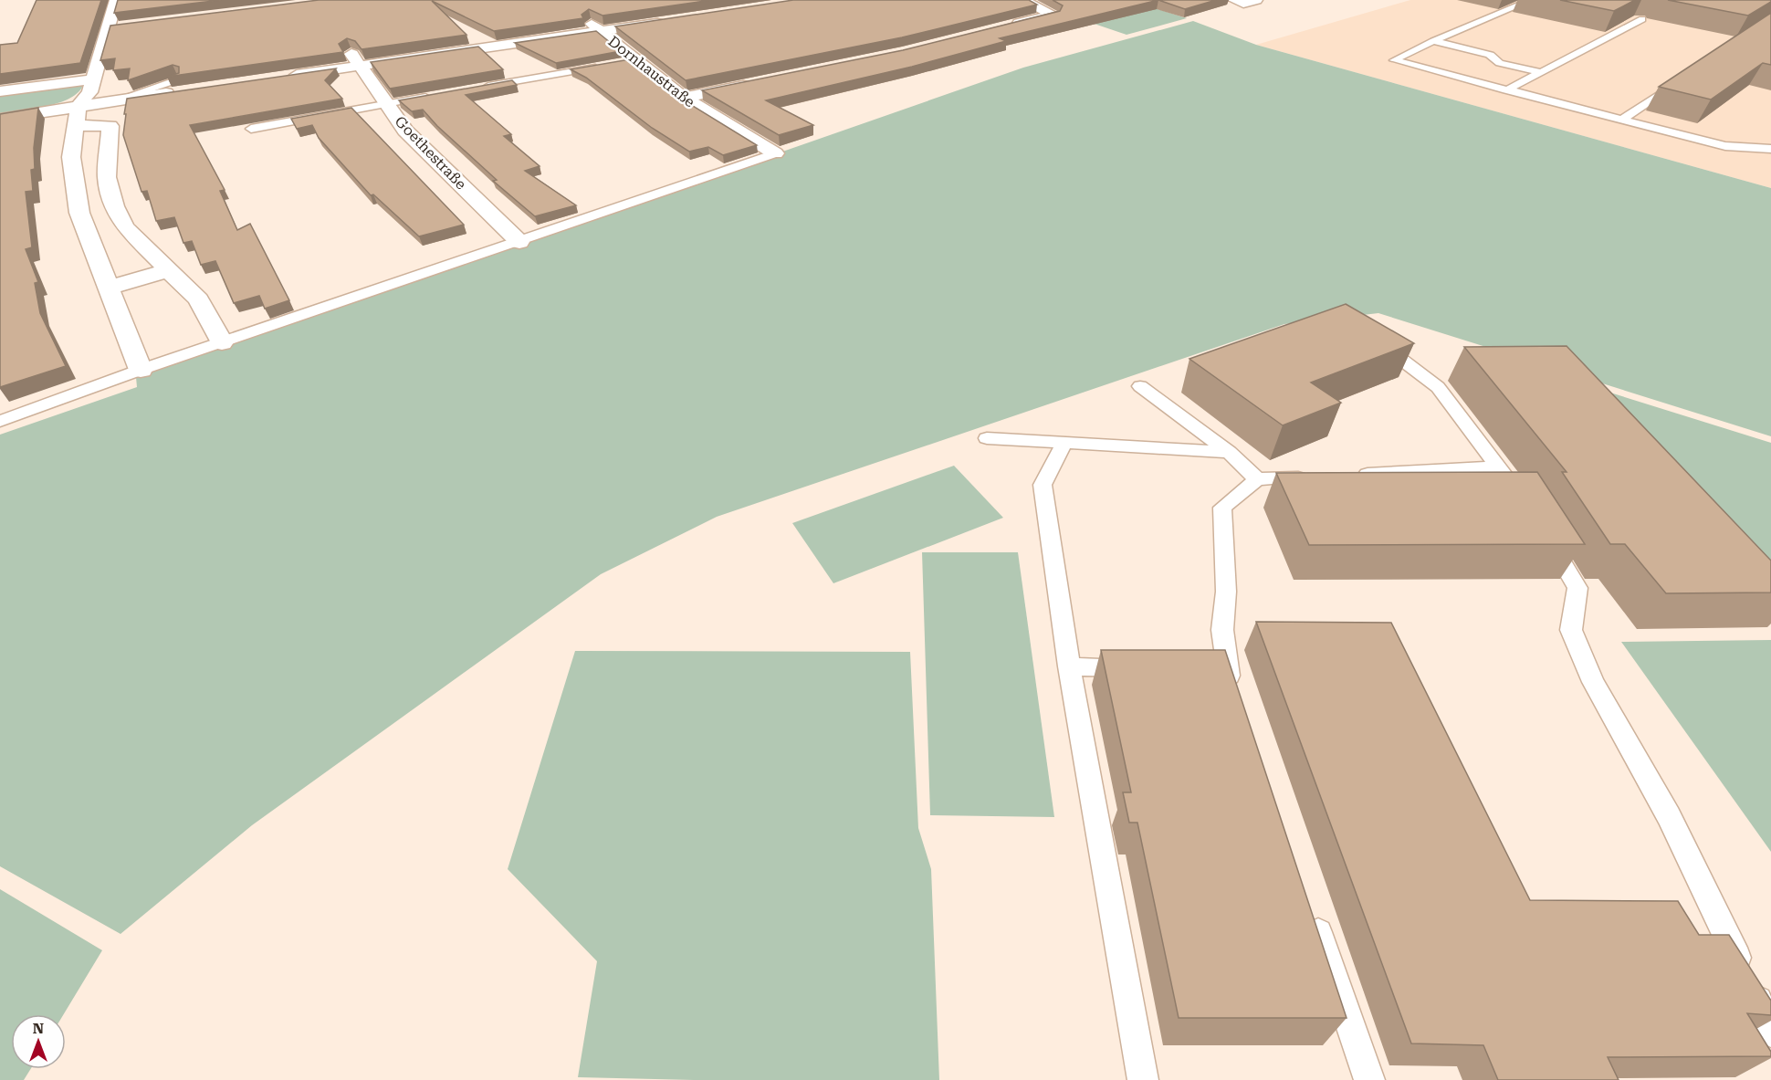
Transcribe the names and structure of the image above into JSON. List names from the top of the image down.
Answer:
{
  "streets": {
    "street": ["Dornhaustraße", "Goethestraße"]
  },
  "north": "top"
}
